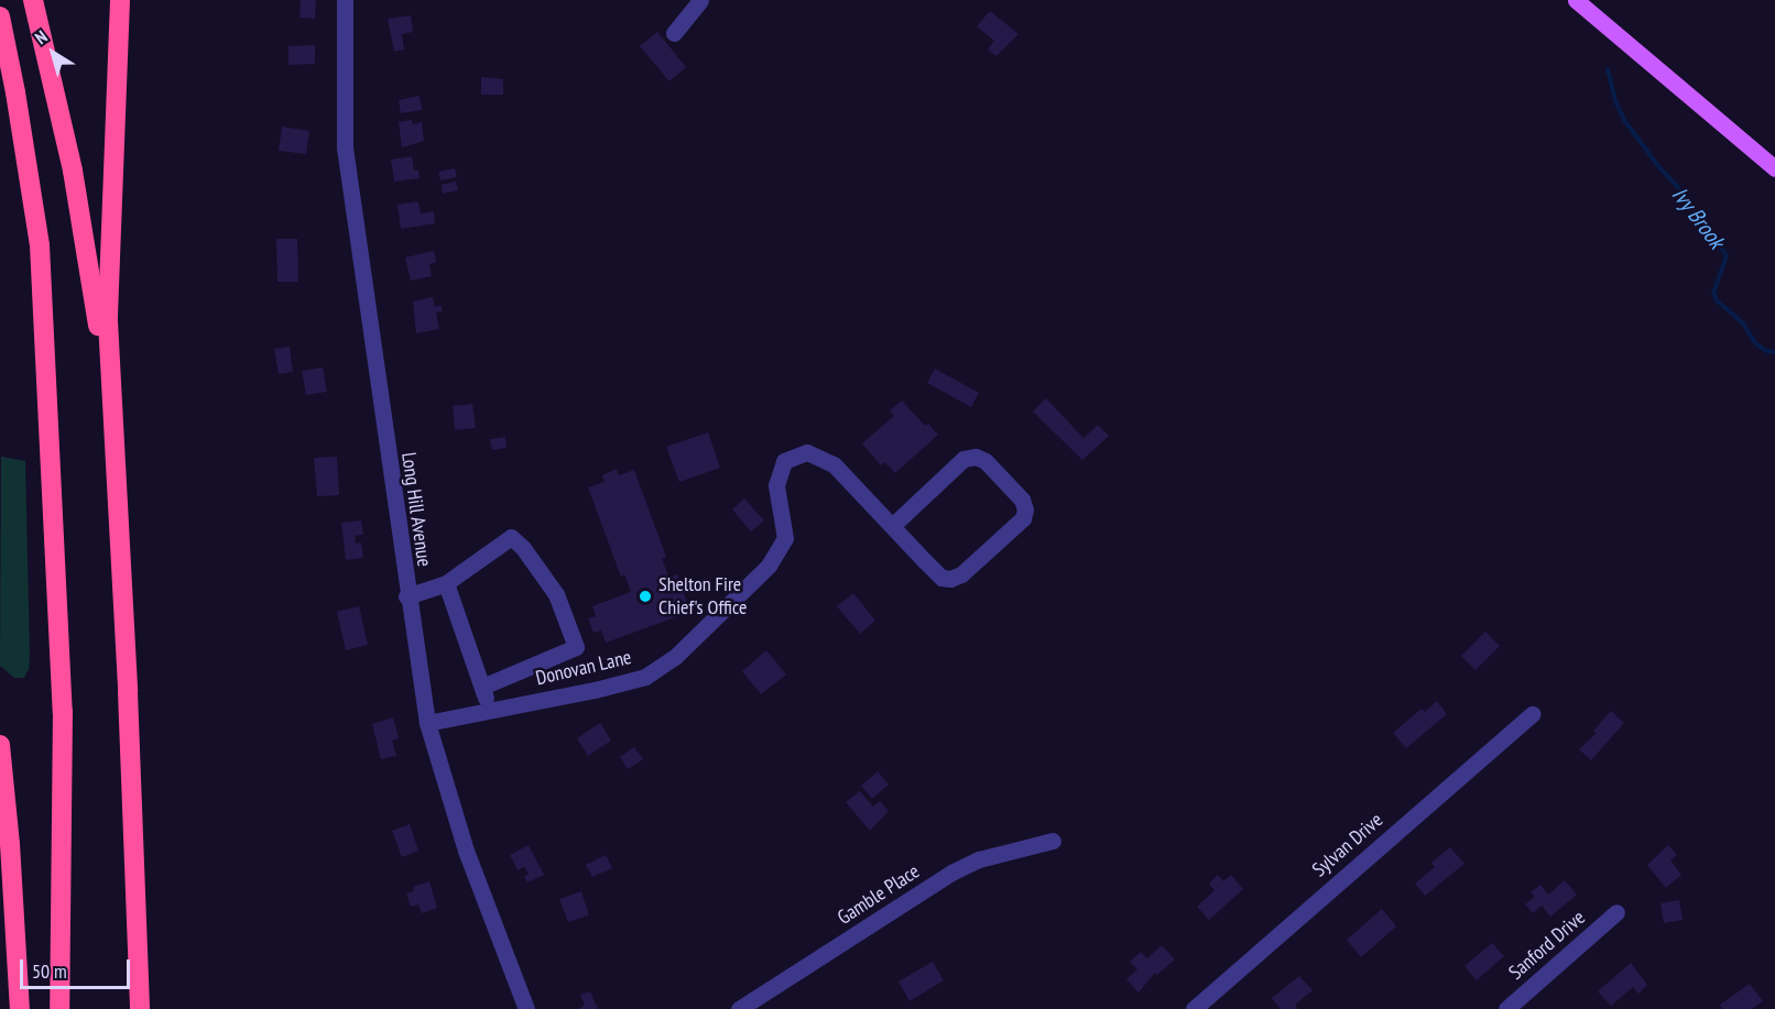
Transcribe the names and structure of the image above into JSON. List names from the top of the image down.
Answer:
{
  "streets": {
    "street": [
      "Long Hill Avenue",
      "Donovan Lane",
      "Sylvan Drive",
      "Gamble Place",
      "Sanford Drive"
    ]
  },
  "crossings": [
    ["Long Hill Avenue", "Donovan Lane"]
  ],
  "water": ["Ivy Brook"],
  "places": ["Shelton Fire Chief's Office"],
  "scale_bar": "50 m",
  "north": "top left"
}
